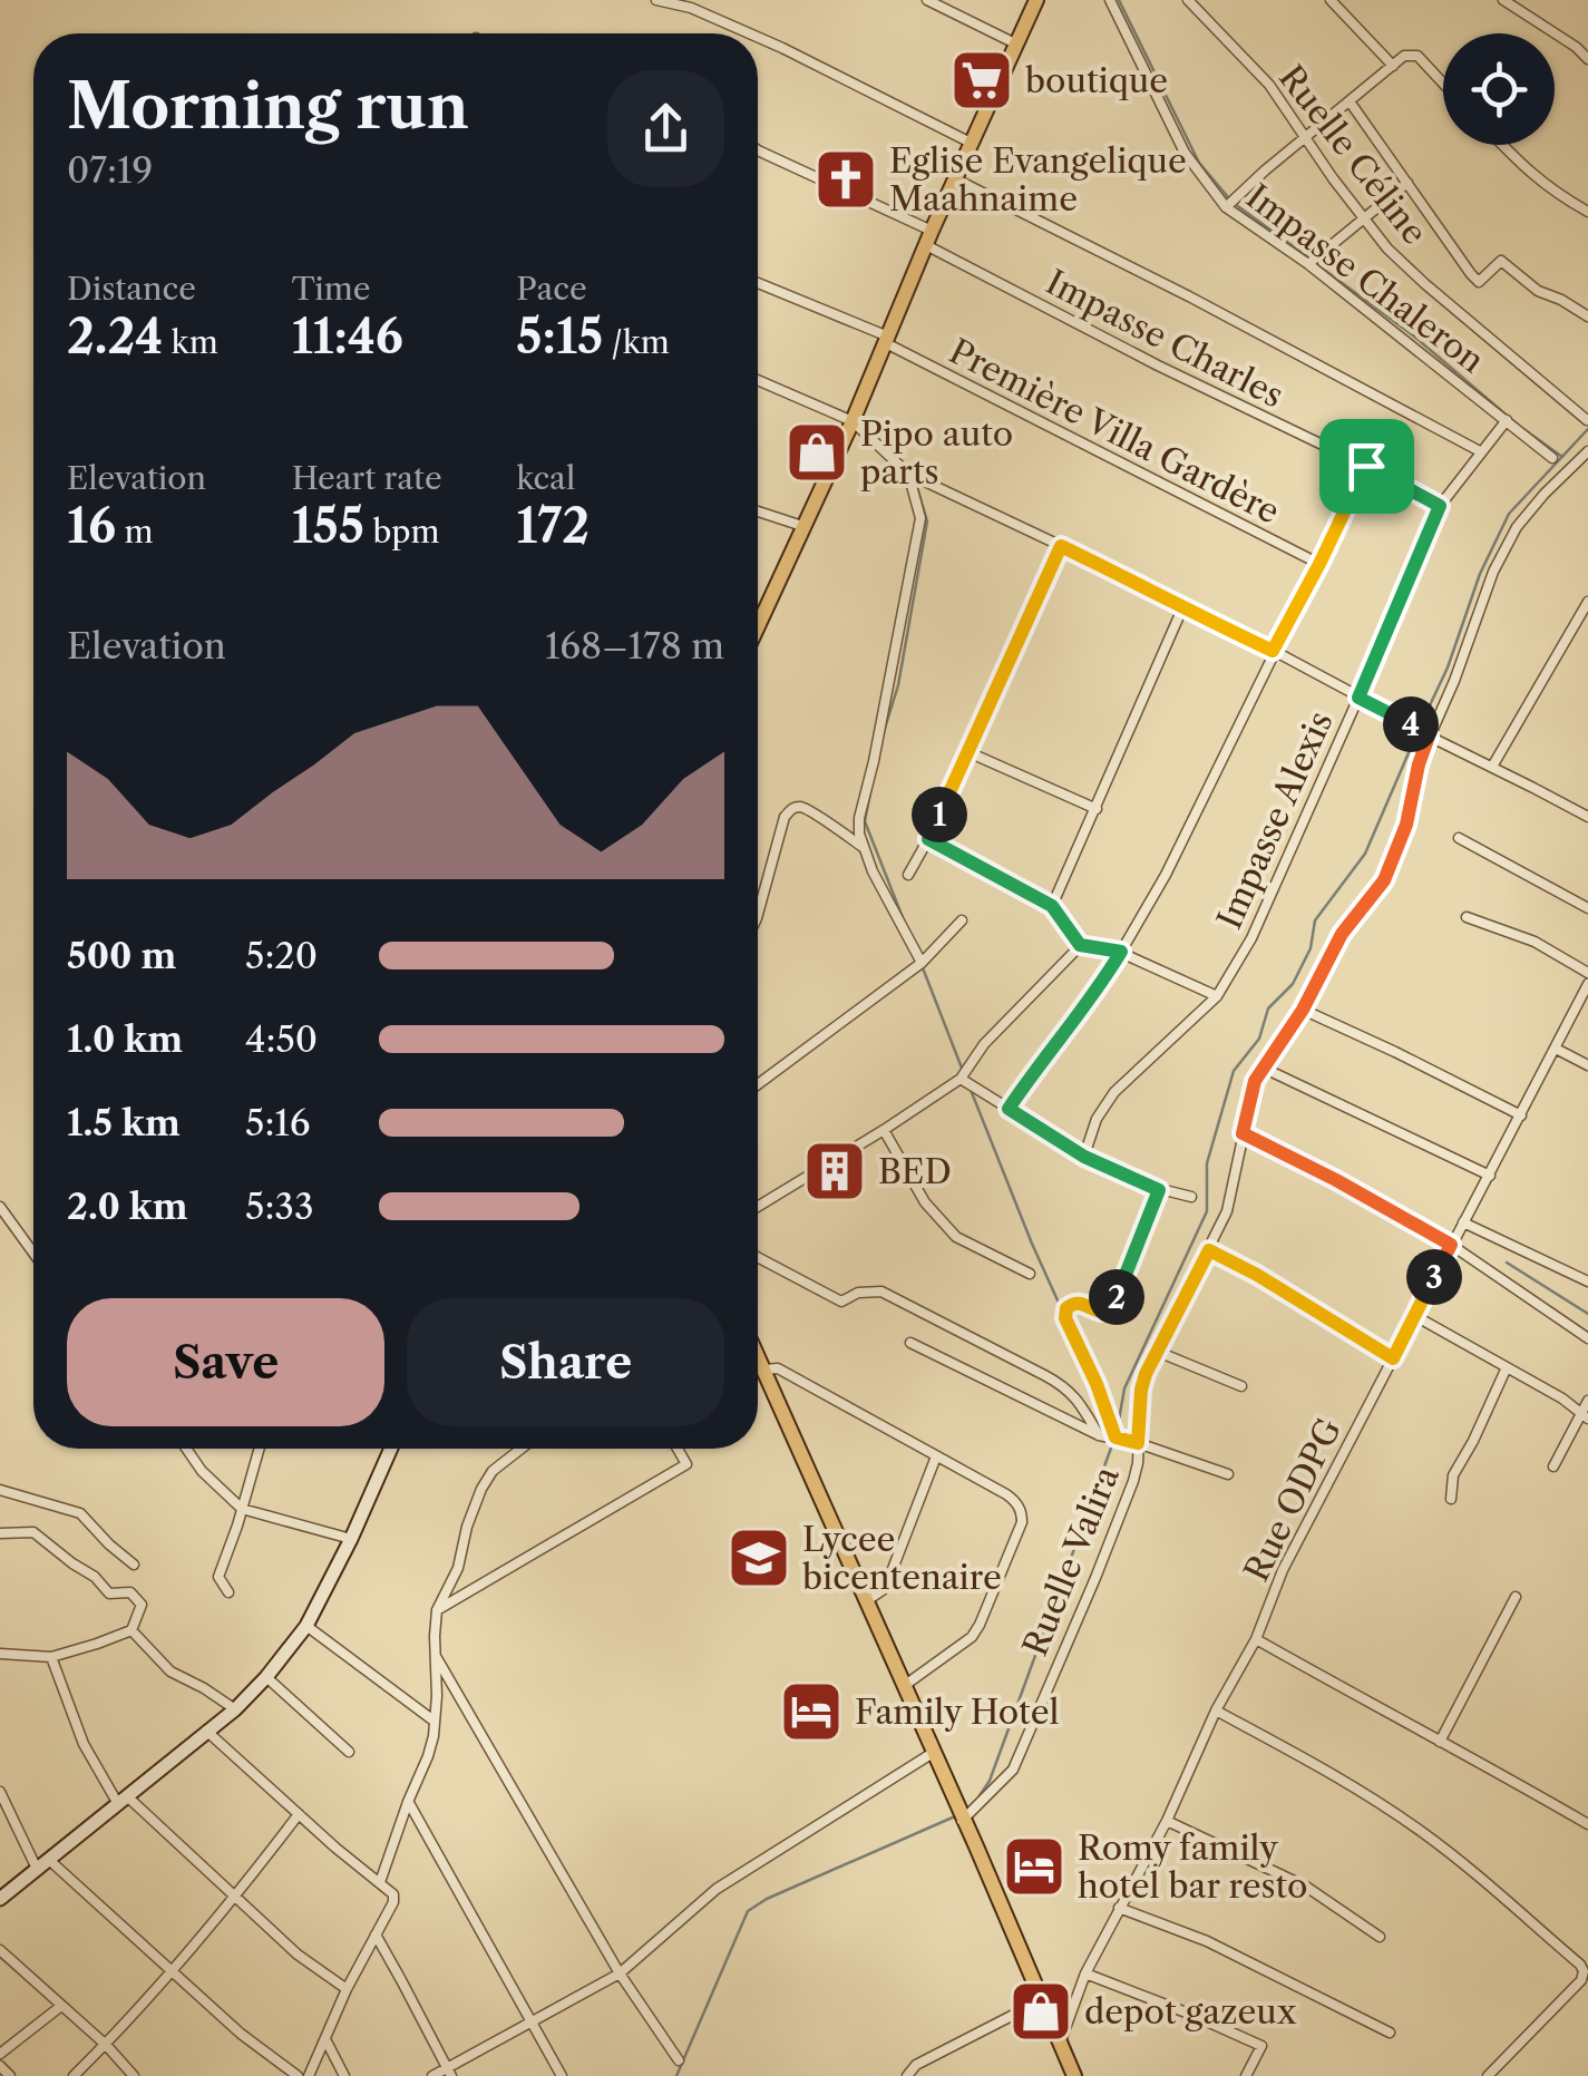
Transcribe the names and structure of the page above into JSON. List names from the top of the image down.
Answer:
{
  "streets": {
    "street": [
      "Ruelle Céline",
      "Impasse Chaleron",
      "Impasse Charles",
      "Première Villa Gardère",
      "Impasse Alexis",
      "Rue ODPG",
      "Ruelle Valira"
    ]
  },
  "crossings": [
    ["Impasse Chaleron", "Impasse Alexis"],
    ["Impasse Charles", "Impasse Alexis"]
  ],
  "places": {
    "supermarket": ["boutique"],
    "church": ["Eglise Evangelique Maahnaime"],
    "shop": ["Pipo auto parts", "depot gazeux"],
    "building": ["BED"],
    "school or university": ["Lycee bicentenaire"],
    "hotel": ["Family Hotel", "Romy family hotel bar resto"]
  },
  "page": {
    "heading": ["Morning run", "07:19"],
    "stats": [
      ["Distance", "2.24 km"],
      ["Time", "11:46"],
      ["Pace", "5:15 /km"],
      ["Elevation", "16 m"],
      ["Heart rate", "155 bpm"],
      ["kcal", "172"]
    ],
    "chart": ["Elevation", "168–178 m"],
    "pins": [
      "4",
      "1",
      "3",
      "2"
    ],
    "list": [
      {
        "name": "500 m",
        "note": "5:20"
      },
      {
        "name": "1.0 km",
        "note": "4:50"
      },
      {
        "name": "1.5 km",
        "note": "5:16"
      },
      {
        "name": "2.0 km",
        "note": "5:33"
      }
    ],
    "buttons": ["Save", "Share"]
  }
}
